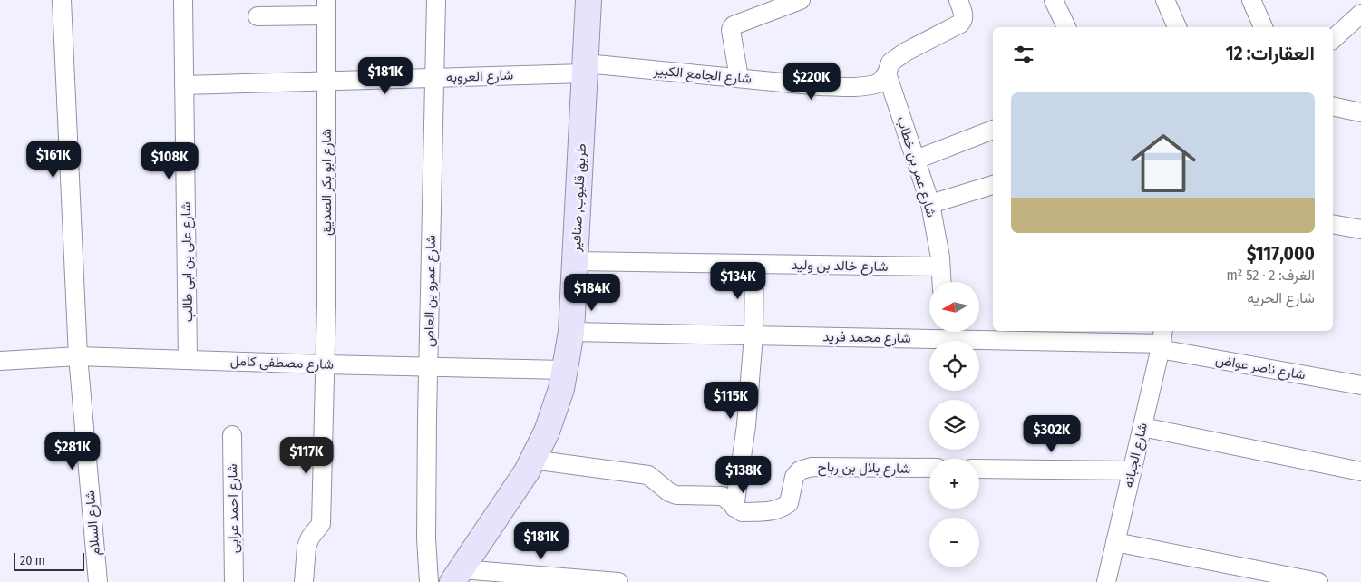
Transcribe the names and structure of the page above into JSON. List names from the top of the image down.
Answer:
{
  "streets": {
    "street": [
      "شارع الجامع الكبير",
      "شارع العروبه",
      "شارع عمر بن خطاب",
      "شارع ابو بكر الصديق",
      "طريق قليوب, صنافير",
      "شارع على بن ابى طالب",
      "شارع خالد بن وليد",
      "شارع عمرو بن العاص",
      "شارع محمد فريد",
      "شارع مصطفى كامل",
      "شارع ناصر عواض",
      "شارع الجبانه",
      "شارع بلال بن رباح",
      "شارع احمد عرابى",
      "شارع السلام"
    ]
  },
  "crossings": [
    ["شارع الجامع الكبير", "شارع العروبه"],
    ["شارع الجامع الكبير", "شارع عمر بن خطاب"],
    ["شارع الجامع الكبير", "طريق قليوب, صنافير"],
    ["شارع العروبه", "شارع ابو بكر الصديق"],
    ["شارع العروبه", "طريق قليوب, صنافير"],
    ["شارع العروبه", "شارع على بن ابى طالب"],
    ["شارع العروبه", "شارع عمرو بن العاص"],
    ["شارع عمر بن خطاب", "شارع خالد بن وليد"],
    ["شارع ابو بكر الصديق", "شارع مصطفى كامل"],
    ["طريق قليوب, صنافير", "شارع خالد بن وليد"],
    ["طريق قليوب, صنافير", "شارع محمد فريد"],
    ["طريق قليوب, صنافير", "شارع مصطفى كامل"],
    ["طريق قليوب, صنافير", "شارع بلال بن رباح"],
    ["شارع على بن ابى طالب", "شارع مصطفى كامل"],
    ["شارع عمرو بن العاص", "شارع مصطفى كامل"],
    ["شارع محمد فريد", "شارع ناصر عواض"],
    ["شارع محمد فريد", "شارع الجبانه"],
    ["شارع مصطفى كامل", "شارع السلام"],
    ["شارع ناصر عواض", "شارع الجبانه"]
  ],
  "scale_bar": "20 m",
  "north": "left",
  "page": {
    "heading": "العقارات: 12",
    "price": [
      "$181K",
      "$220K",
      "$161K",
      "$108K",
      "$134K",
      "$184K",
      "$115K",
      "$302K",
      "$281K",
      "$117K",
      "$138K",
      "$181K"
    ],
    "list": [
      {
        "name": "$117,000",
        "note": "الغرف: 2 · 52 m² · شارع الحريه"
      }
    ],
    "map_buttons": ["+", "−"],
    "scale": "20 m"
  }
}
